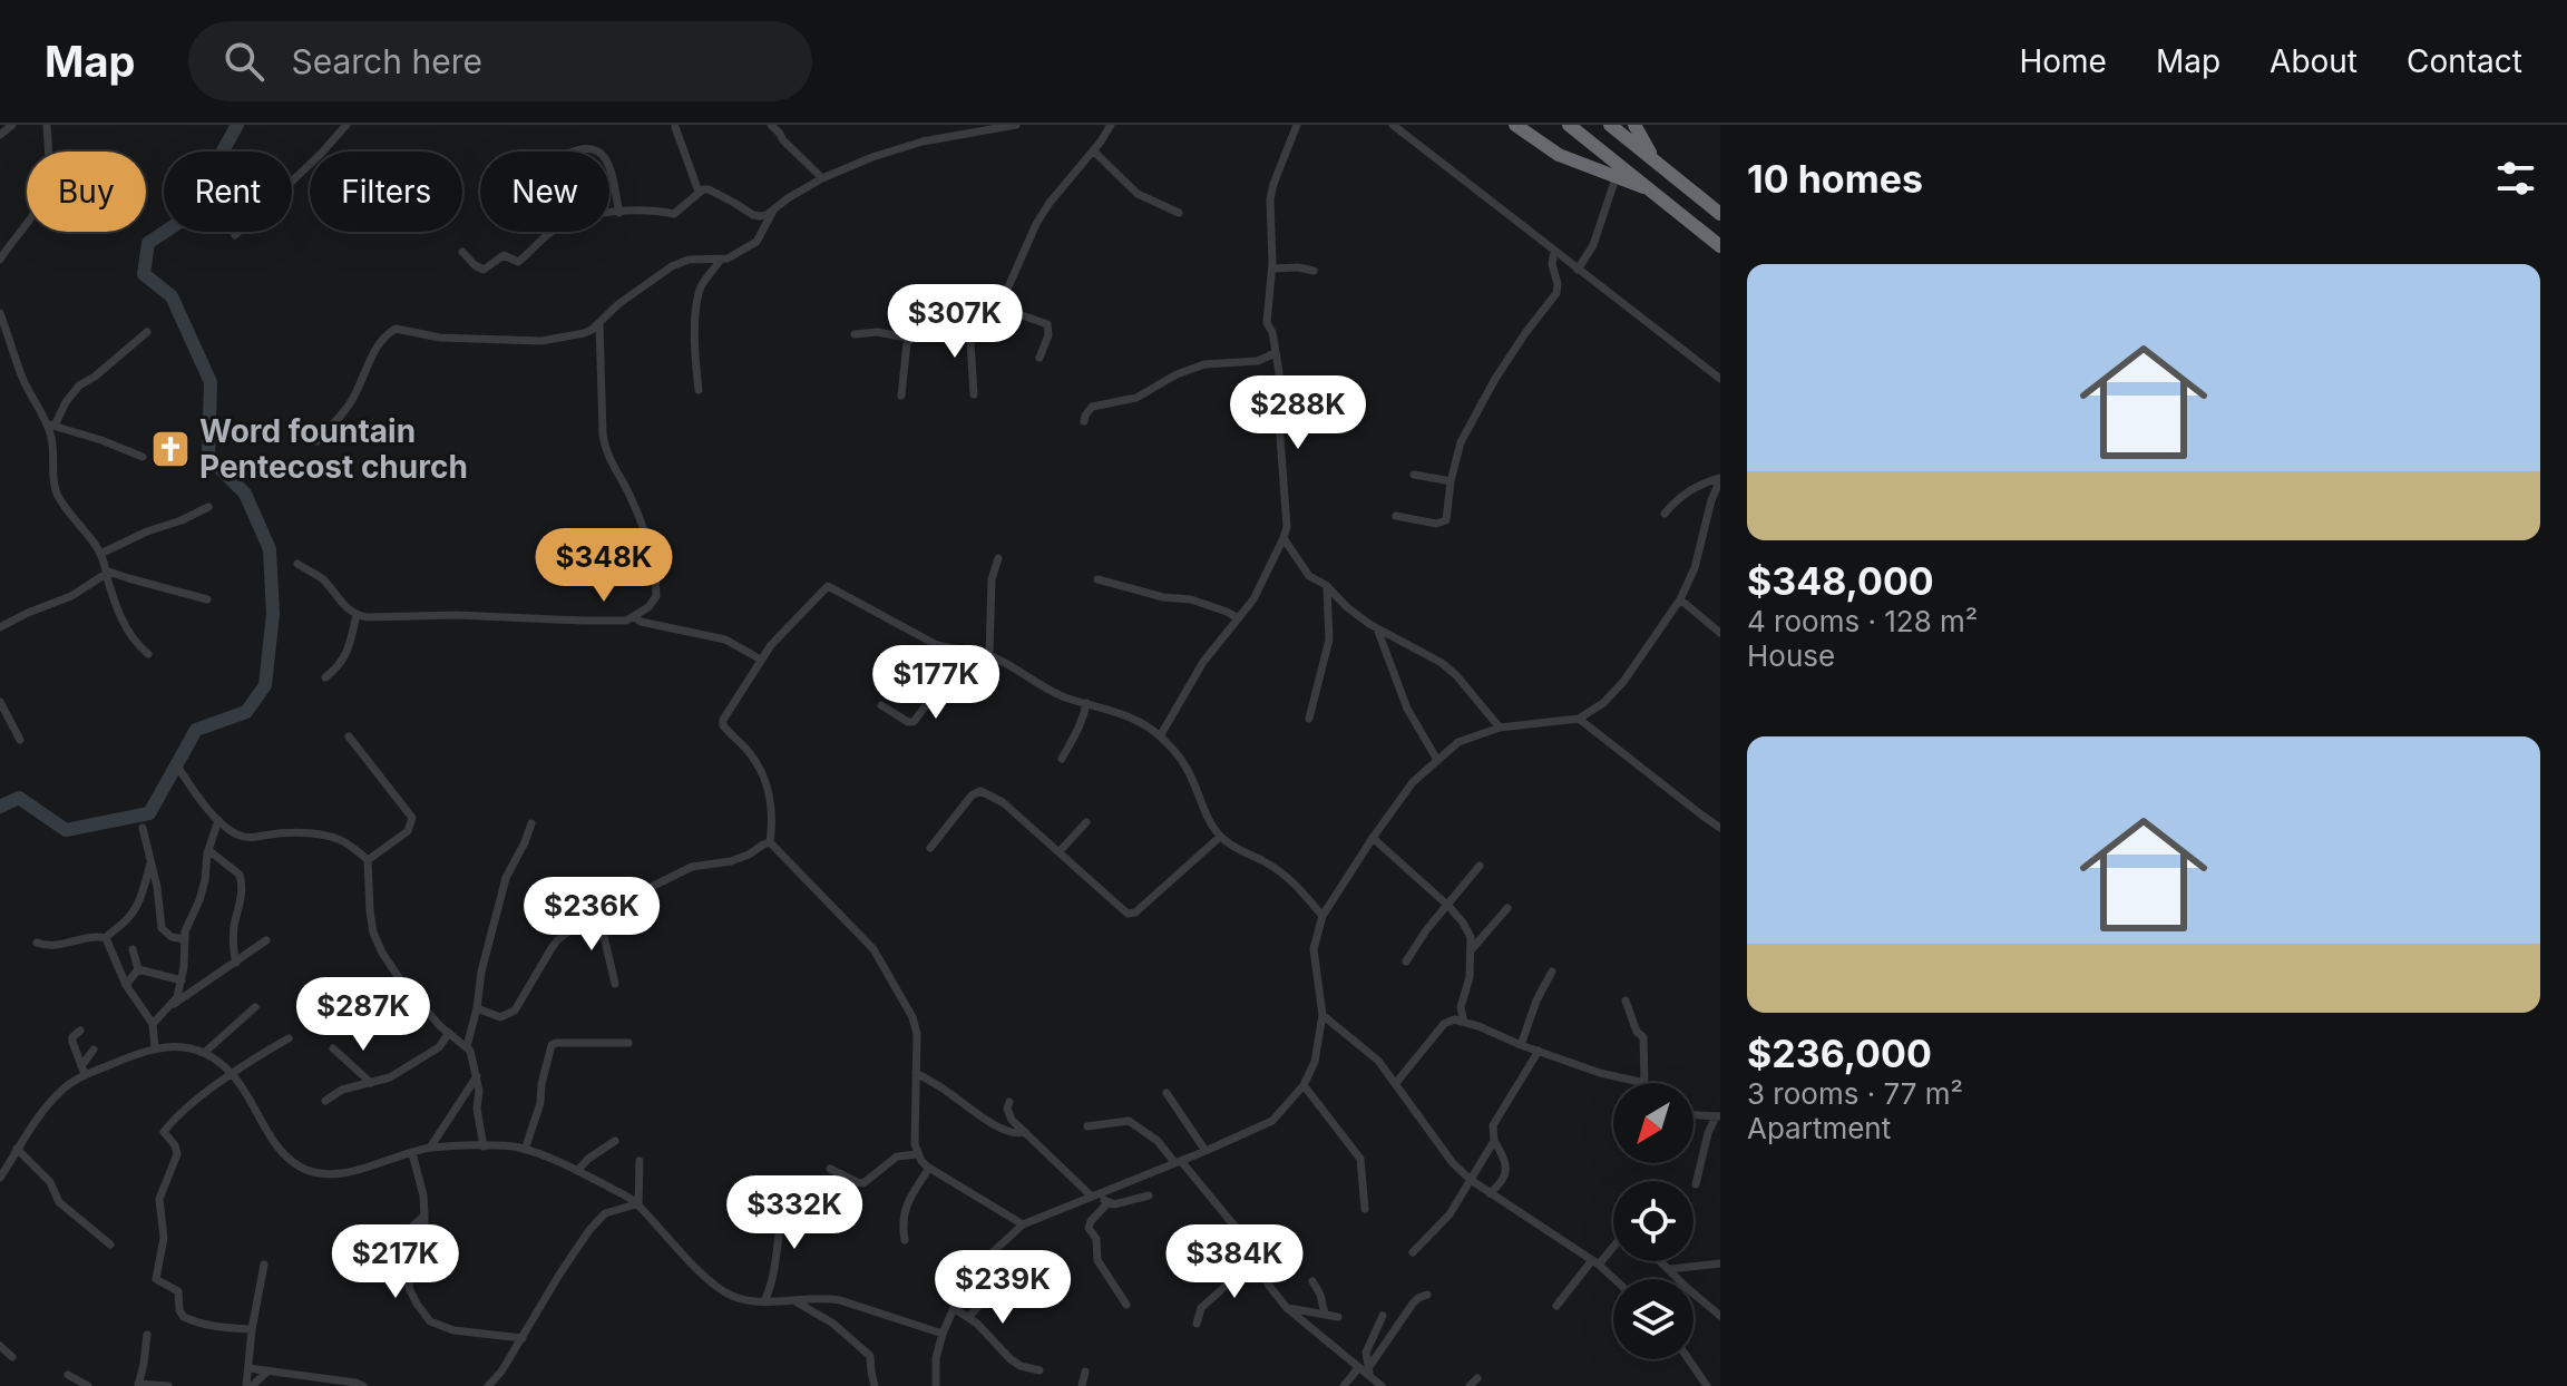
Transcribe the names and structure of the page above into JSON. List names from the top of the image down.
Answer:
{
  "places": {
    "church": ["Word fountain Pentecost church"]
  },
  "north": "bottom left",
  "page": {
    "header": "Map",
    "search": "Search here",
    "nav": [
      "Home",
      "Map",
      "About",
      "Contact"
    ],
    "heading": "10 homes",
    "chip": [
      "Buy",
      "Rent",
      "Filters",
      "New"
    ],
    "list": [
      {
        "name": "$348,000",
        "note": "4 rooms · 128 m² · House"
      },
      {
        "name": "$236,000",
        "note": "3 rooms · 77 m² · Apartment"
      }
    ],
    "price": [
      "$307K",
      "$288K",
      "$348K",
      "$177K",
      "$236K",
      "$287K",
      "$332K",
      "$217K",
      "$384K",
      "$239K"
    ]
  }
}
